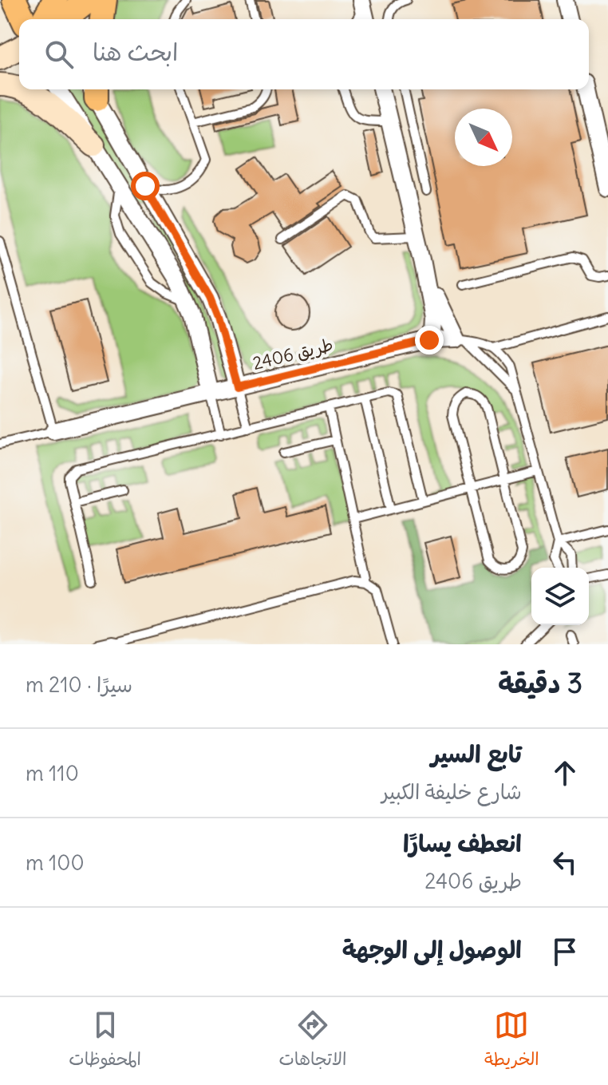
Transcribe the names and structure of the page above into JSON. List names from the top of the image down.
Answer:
{
  "streets": {
    "street": ["طريق 2406"]
  },
  "north": "bottom right",
  "page": {
    "search": "ابحث هنا",
    "heading": ["3 دقيقة", "سيرًا · 210 m"],
    "list": [
      ["تابع السير", "شارع خليفة الكبير", "110 m"],
      ["انعطف يسارًا", "طريق 2406", "100 m"],
      "الوصول إلى الوجهة"
    ],
    "nav": ["الخريطة", "الاتجاهات", "المحفوظات"]
  }
}
